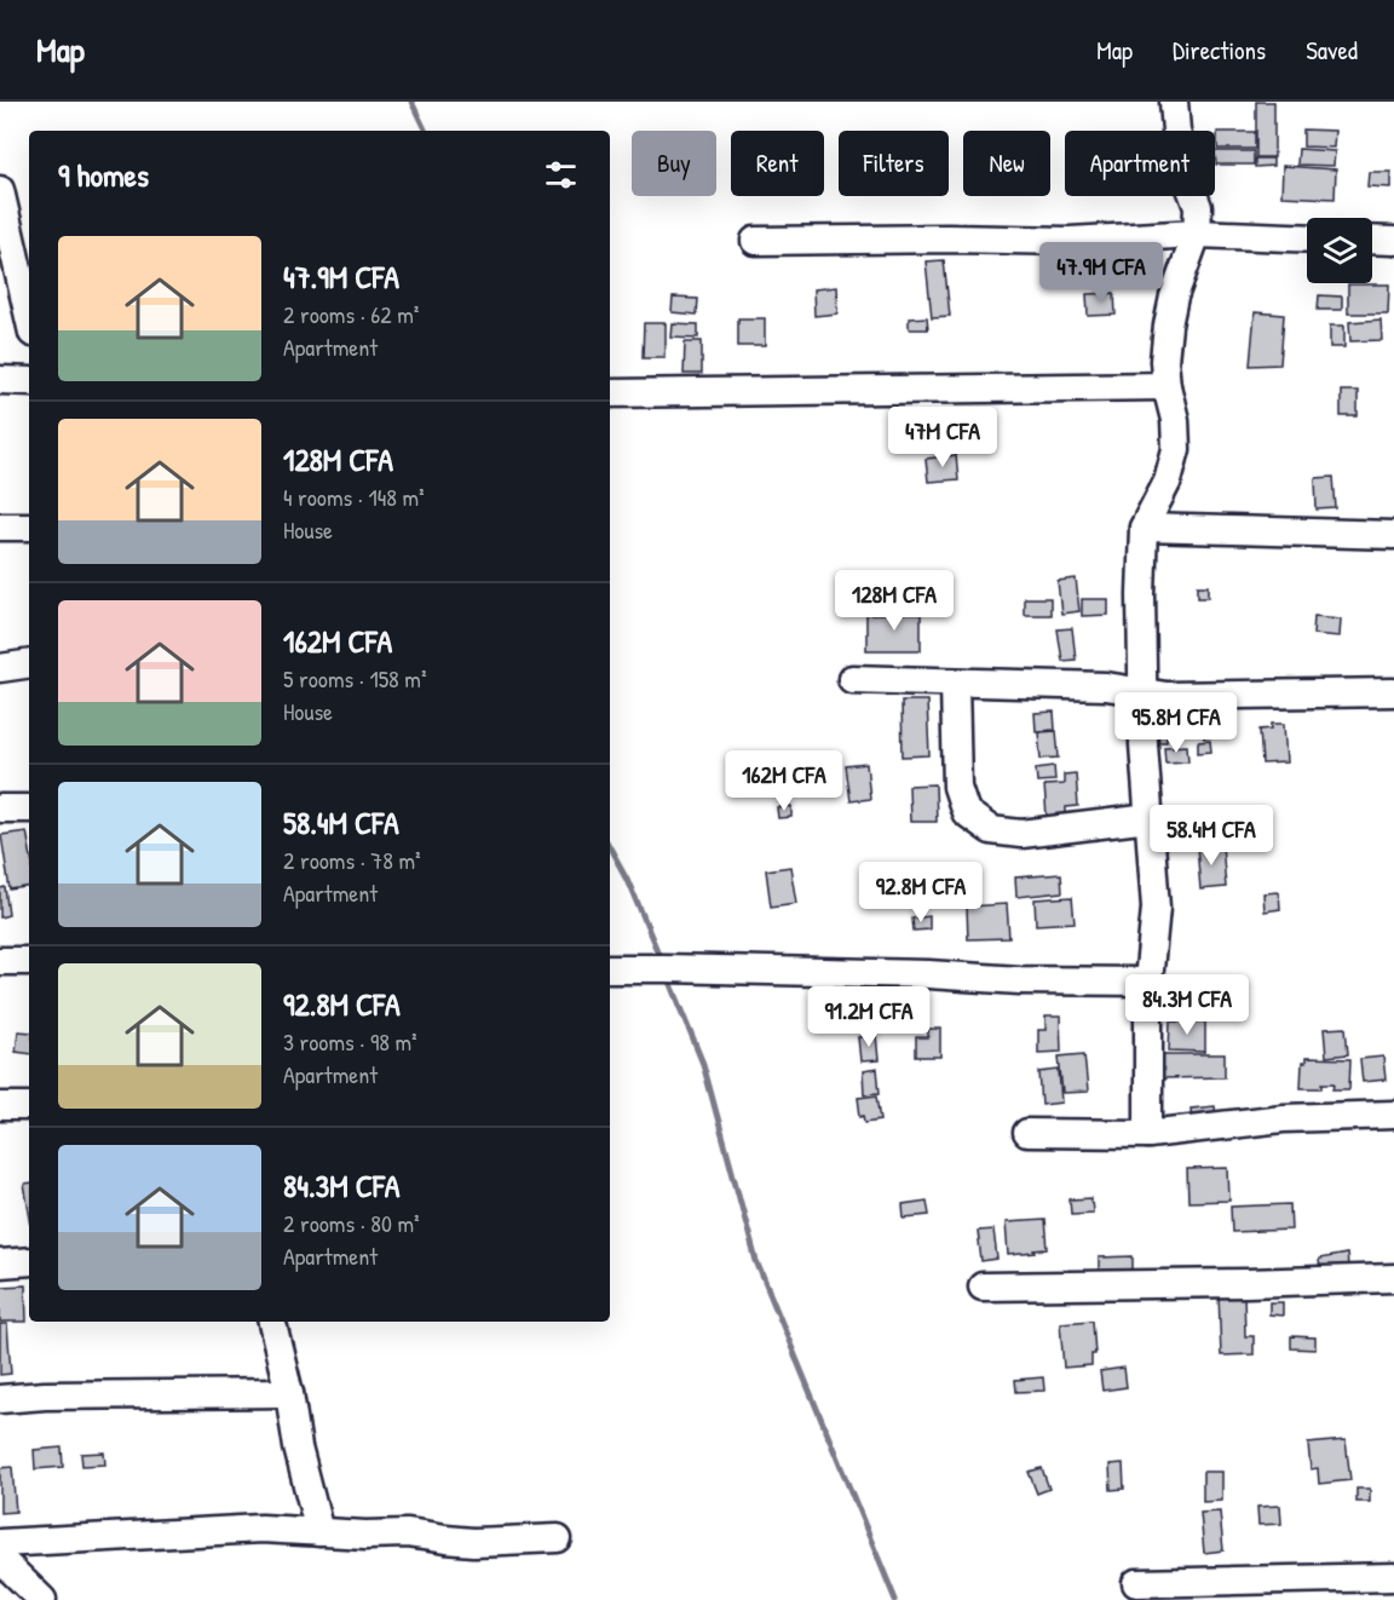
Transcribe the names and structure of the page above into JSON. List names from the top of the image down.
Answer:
{
  "page": {
    "header": "Map",
    "nav": ["Map", "Directions", "Saved"],
    "chip": [
      "Buy",
      "Rent",
      "Filters",
      "New",
      "Apartment"
    ],
    "heading": "9 homes",
    "list": [
      {
        "name": "47.9M CFA",
        "note": "2 rooms · 62 m² · Apartment"
      },
      {
        "name": "128M CFA",
        "note": "4 rooms · 148 m² · House"
      },
      {
        "name": "162M CFA",
        "note": "5 rooms · 158 m² · House"
      },
      {
        "name": "58.4M CFA",
        "note": "2 rooms · 78 m² · Apartment"
      },
      {
        "name": "92.8M CFA",
        "note": "3 rooms · 98 m² · Apartment"
      },
      {
        "name": "84.3M CFA",
        "note": "2 rooms · 80 m² · Apartment"
      }
    ],
    "price": [
      "47.9M CFA",
      "47M CFA",
      "128M CFA",
      "95.8M CFA",
      "162M CFA",
      "58.4M CFA",
      "92.8M CFA",
      "84.3M CFA",
      "91.2M CFA"
    ]
  }
}
